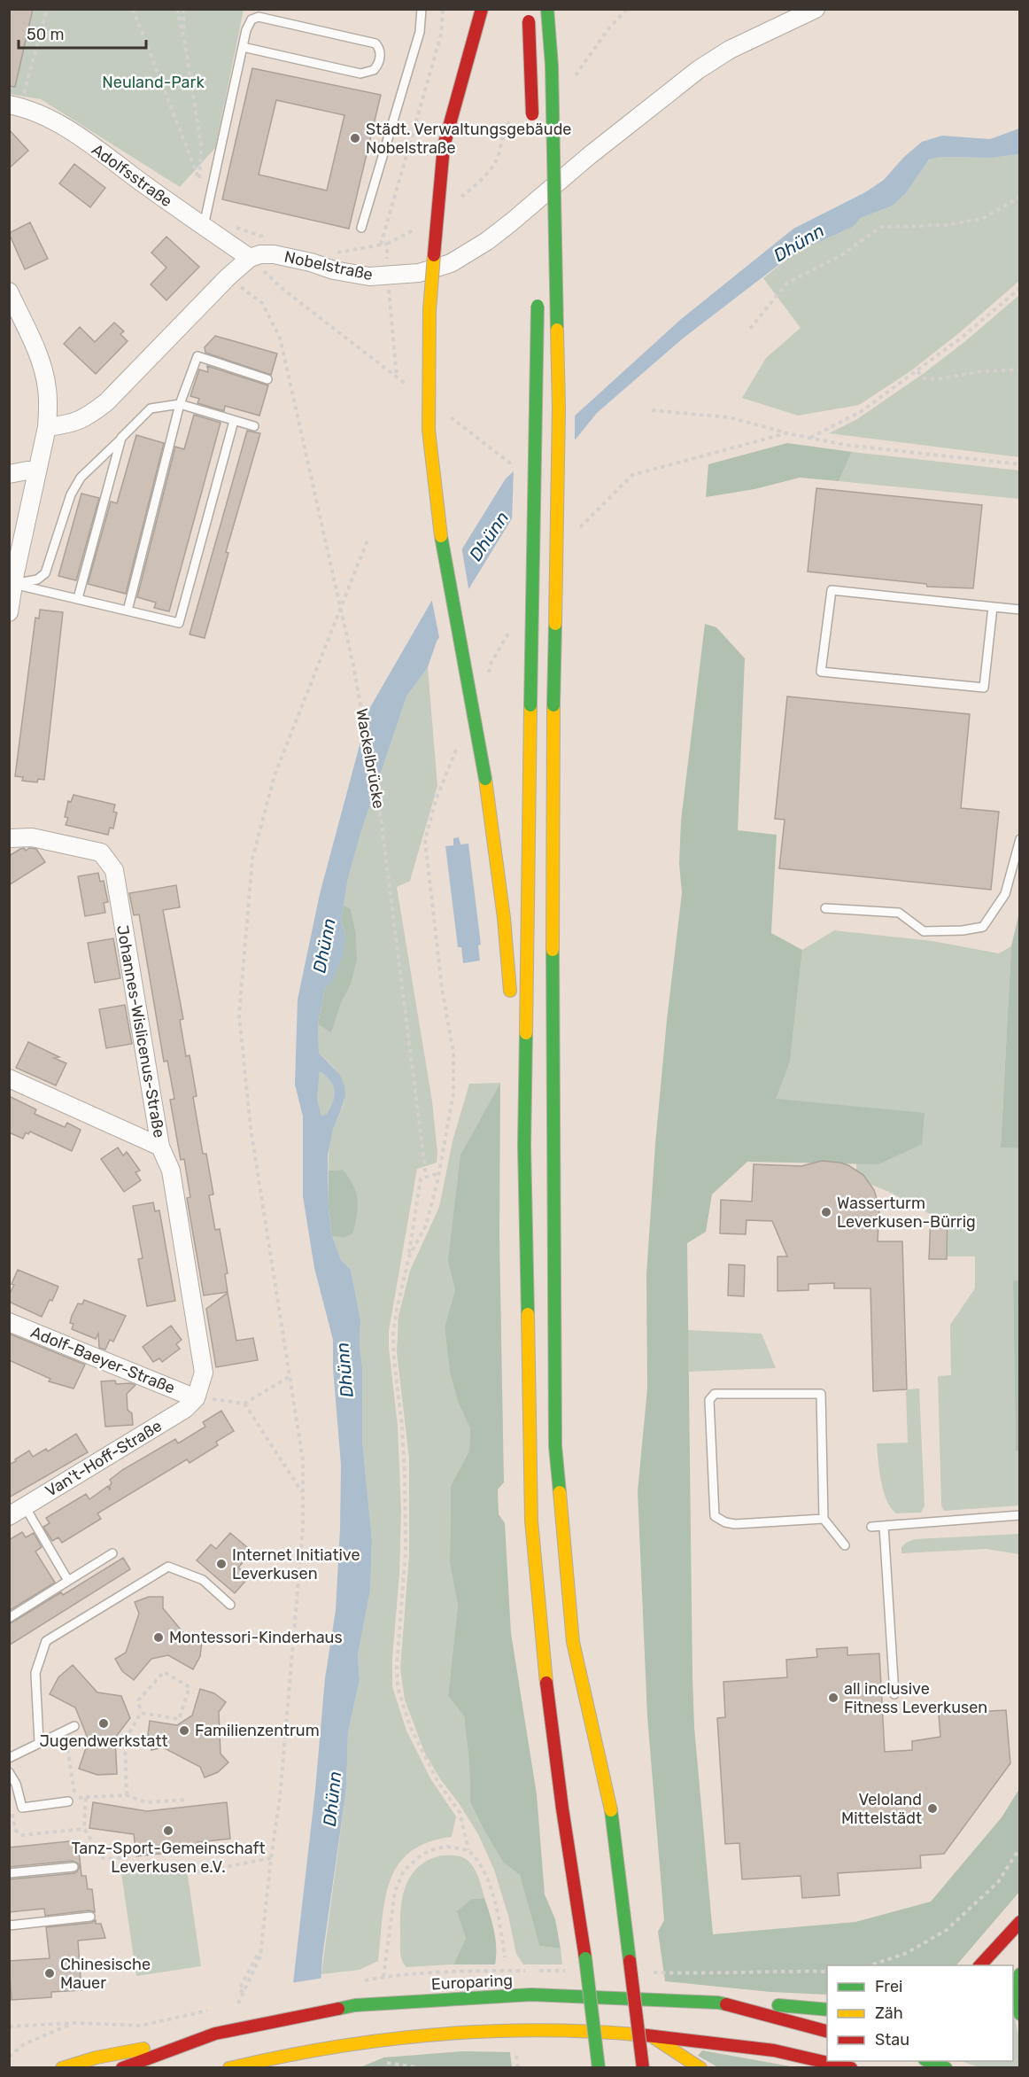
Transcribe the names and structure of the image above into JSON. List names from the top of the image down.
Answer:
{
  "streets": {
    "highway": ["Europaring"],
    "street": [
      "Adolfsstraße",
      "Nobelstraße",
      "Johannes-Wislicenus-Straße",
      "Adolf-Baeyer-Straße",
      "Van't-Hoff-Straße"
    ],
    "path": ["Wackelbrücke"]
  },
  "crossings": [
    ["Adolfsstraße", "Nobelstraße"],
    ["Johannes-Wislicenus-Straße", "Adolf-Baeyer-Straße"],
    ["Johannes-Wislicenus-Straße", "Van't-Hoff-Straße"],
    ["Adolf-Baeyer-Straße", "Van't-Hoff-Straße"]
  ],
  "water": ["Dhünn"],
  "parks": ["Neuland-Park"],
  "places": [
    "Städt. Verwaltungsgebäude Nobelstraße",
    "Wasserturm Leverkusen-Bürrig",
    "Internet Initiative Leverkusen",
    "Montessori-Kinderhaus",
    "all inclusive Fitness Leverkusen",
    "Jugendwerkstatt",
    "Familienzentrum",
    "Veloland Mittelstädt",
    "Tanz-Sport-Gemeinschaft Leverkusen e.V.",
    "Chinesische Mauer"
  ],
  "legend": ["Frei", "Zäh", "Stau"],
  "scale_bar": "50 m"
}
